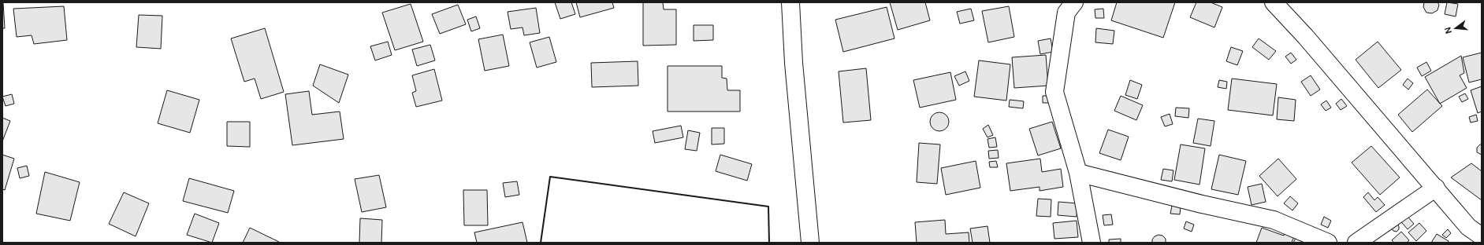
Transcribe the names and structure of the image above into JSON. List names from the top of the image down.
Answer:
{
  "north": "left"
}
